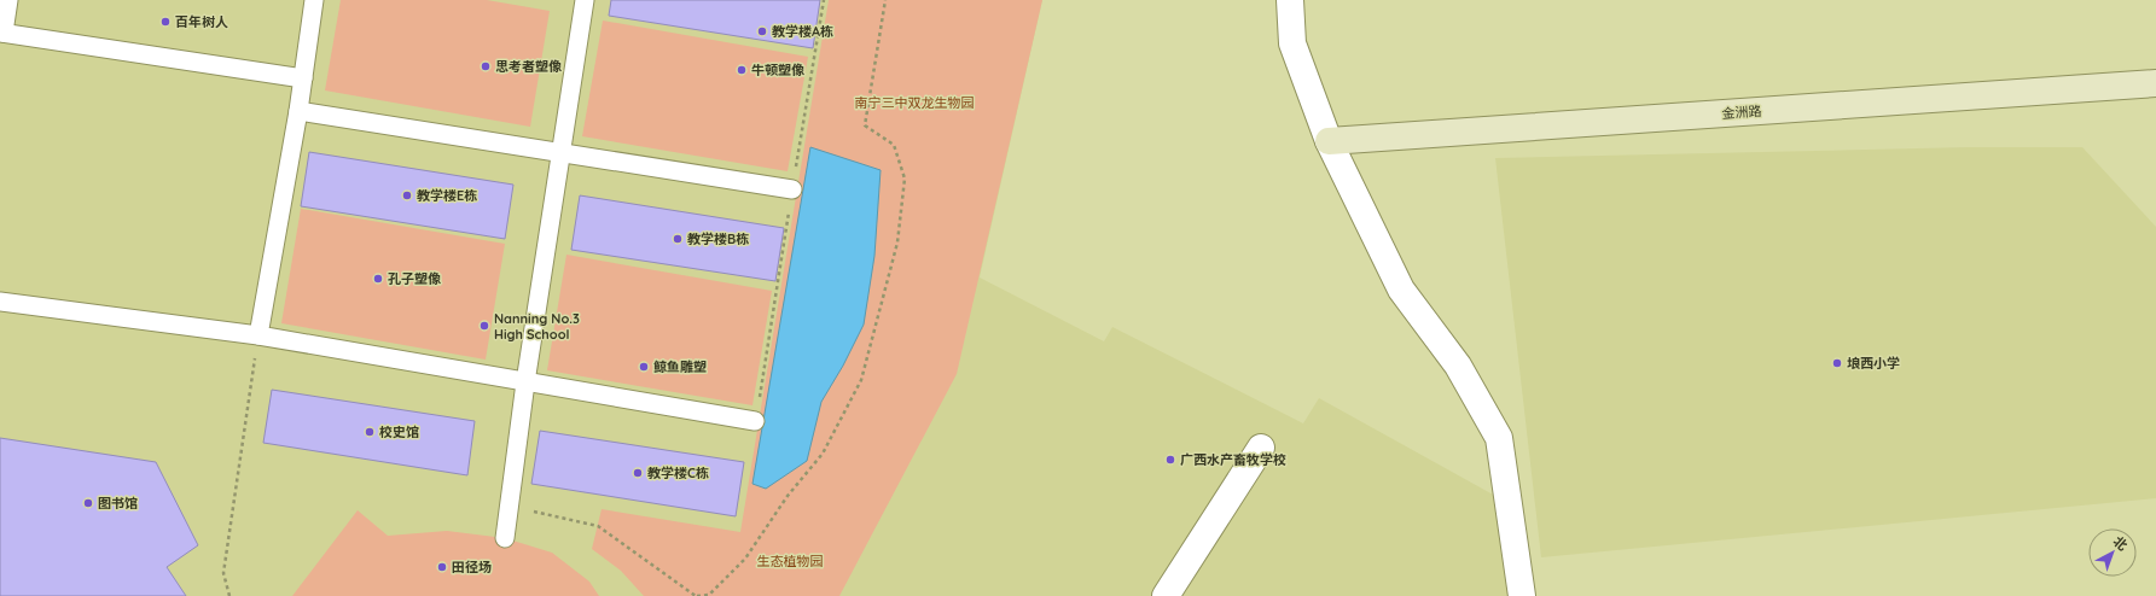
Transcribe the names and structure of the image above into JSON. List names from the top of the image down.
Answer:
{
  "streets": {
    "main road": ["金洲路"]
  },
  "parks": ["南宁三中双龙生物园", "生态植物园"],
  "places": [
    "百年树人",
    "教学楼A栋",
    "思考者塑像",
    "牛顿塑像",
    "教学楼E栋",
    "教学楼B栋",
    "孔子塑像",
    "Nanning No.3 High School",
    "埌西小学",
    "鲸鱼雕塑",
    "校史馆",
    "广西水产畜牧学校",
    "教学楼C栋",
    "图书馆",
    "田径场"
  ],
  "north": "top right"
}
